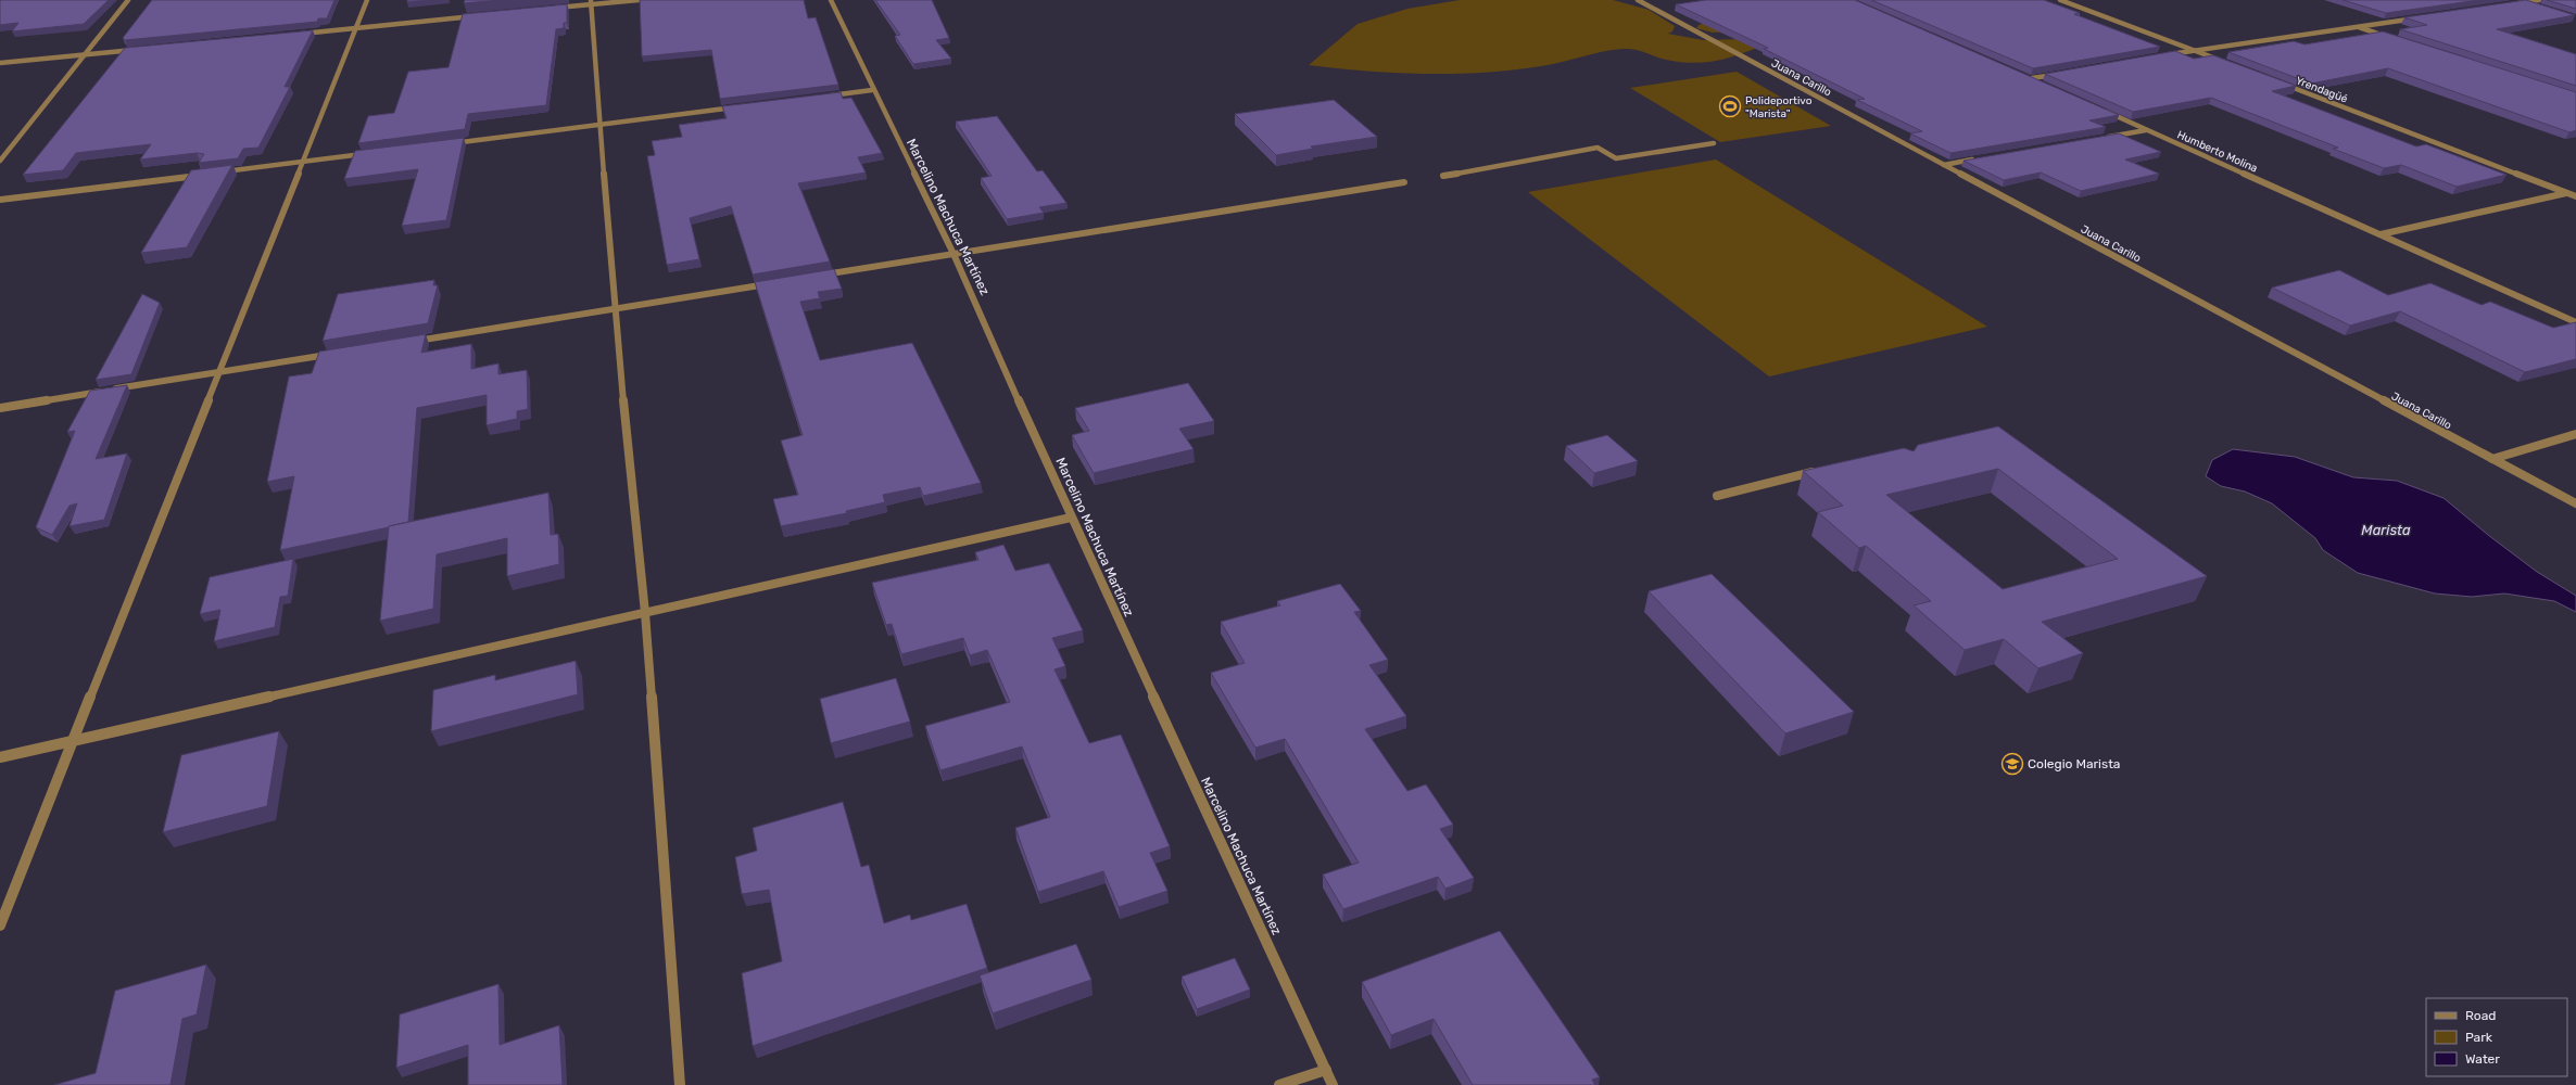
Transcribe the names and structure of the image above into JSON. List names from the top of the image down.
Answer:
{
  "streets": {
    "street": [
      "Juana Carillo",
      "Yrendagüé",
      "Humberto Molina",
      "Marcelino Machuca Martínez"
    ]
  },
  "water": ["Marista"],
  "places": {
    "sports": ["Polideportivo \"Marista\""],
    "school or university": ["Colegio Marista"]
  },
  "legend": ["Road", "Park", "Water"]
}
